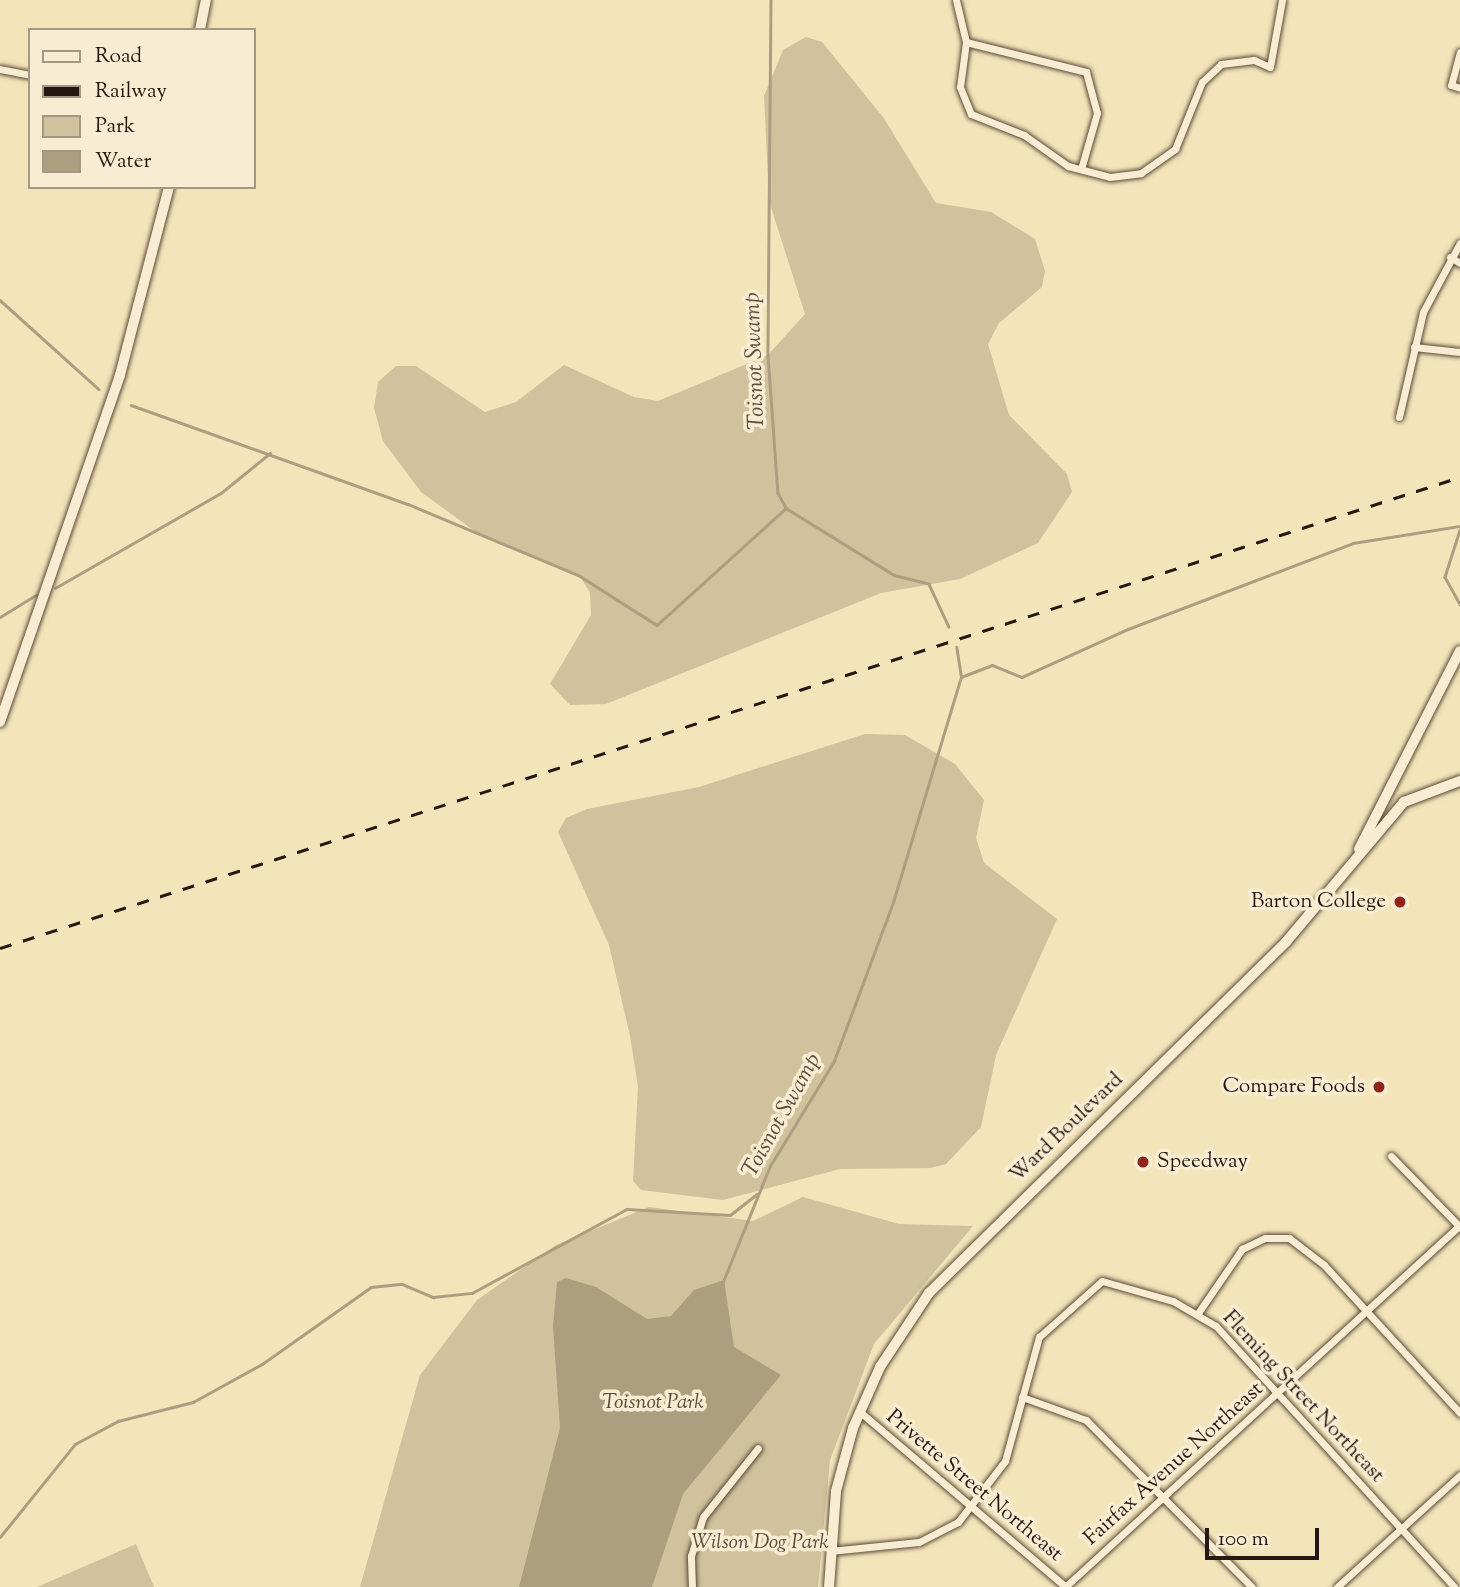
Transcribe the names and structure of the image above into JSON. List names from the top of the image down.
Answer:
{
  "streets": {
    "main road": ["Ward Boulevard"],
    "street": ["Fleming Street Northeast", "Fairfax Avenue Northeast", "Privette Street Northeast"]
  },
  "crossings": [
    ["Ward Boulevard", "Fleming Street Northeast"],
    ["Ward Boulevard", "Privette Street Northeast"],
    ["Fleming Street Northeast", "Fairfax Avenue Northeast"],
    ["Fleming Street Northeast", "Privette Street Northeast"],
    ["Fairfax Avenue Northeast", "Privette Street Northeast"]
  ],
  "water": ["Toisnot Swamp"],
  "parks": ["Toisnot Park", "Wilson Dog Park"],
  "places": ["Barton College", "Compare Foods", "Speedway"],
  "legend": [
    "Road",
    "Railway",
    "Park",
    "Water"
  ],
  "scale_bar": "100 m"
}
